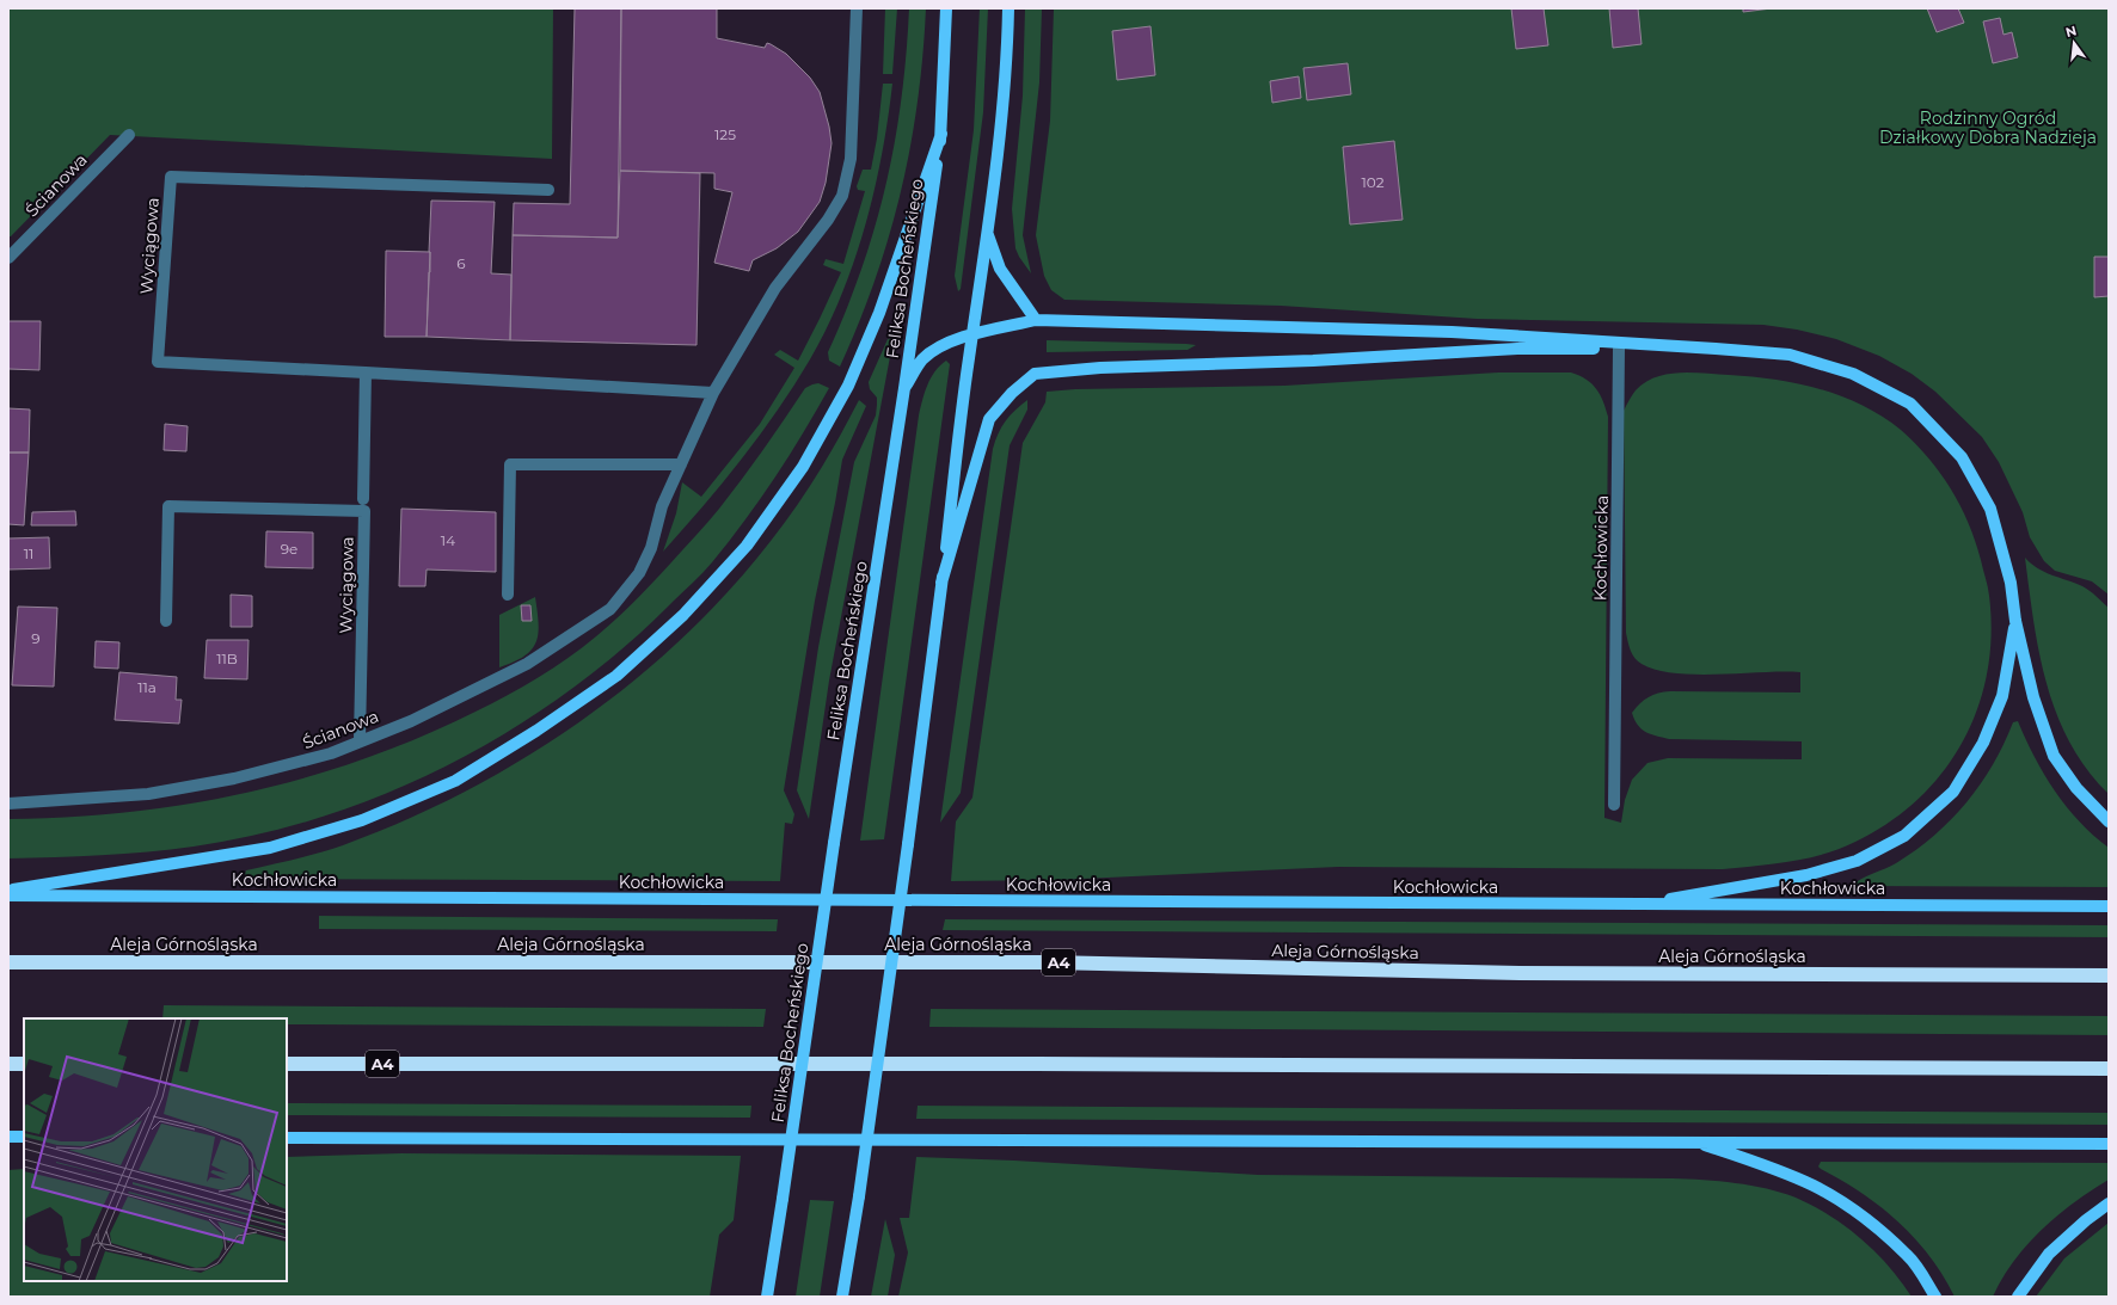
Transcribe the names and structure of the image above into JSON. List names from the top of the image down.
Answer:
{
  "streets": {
    "highway": ["Aleja Górnośląska", "A4"],
    "main road": ["Feliksa Bocheńskiego", "Kochłowicka"],
    "lane": ["Ścianowa", "Wyciągowa"]
  },
  "crossings": [
    ["Ścianowa", "Wyciągowa"]
  ],
  "parks": ["Rodzinny Ogród Działkowy Dobra Nadzieja"],
  "house_numbers": [
    "125",
    "102",
    "6",
    "14",
    "9e",
    "11",
    "9",
    "11B",
    "11a"
  ],
  "north": "top"
}
